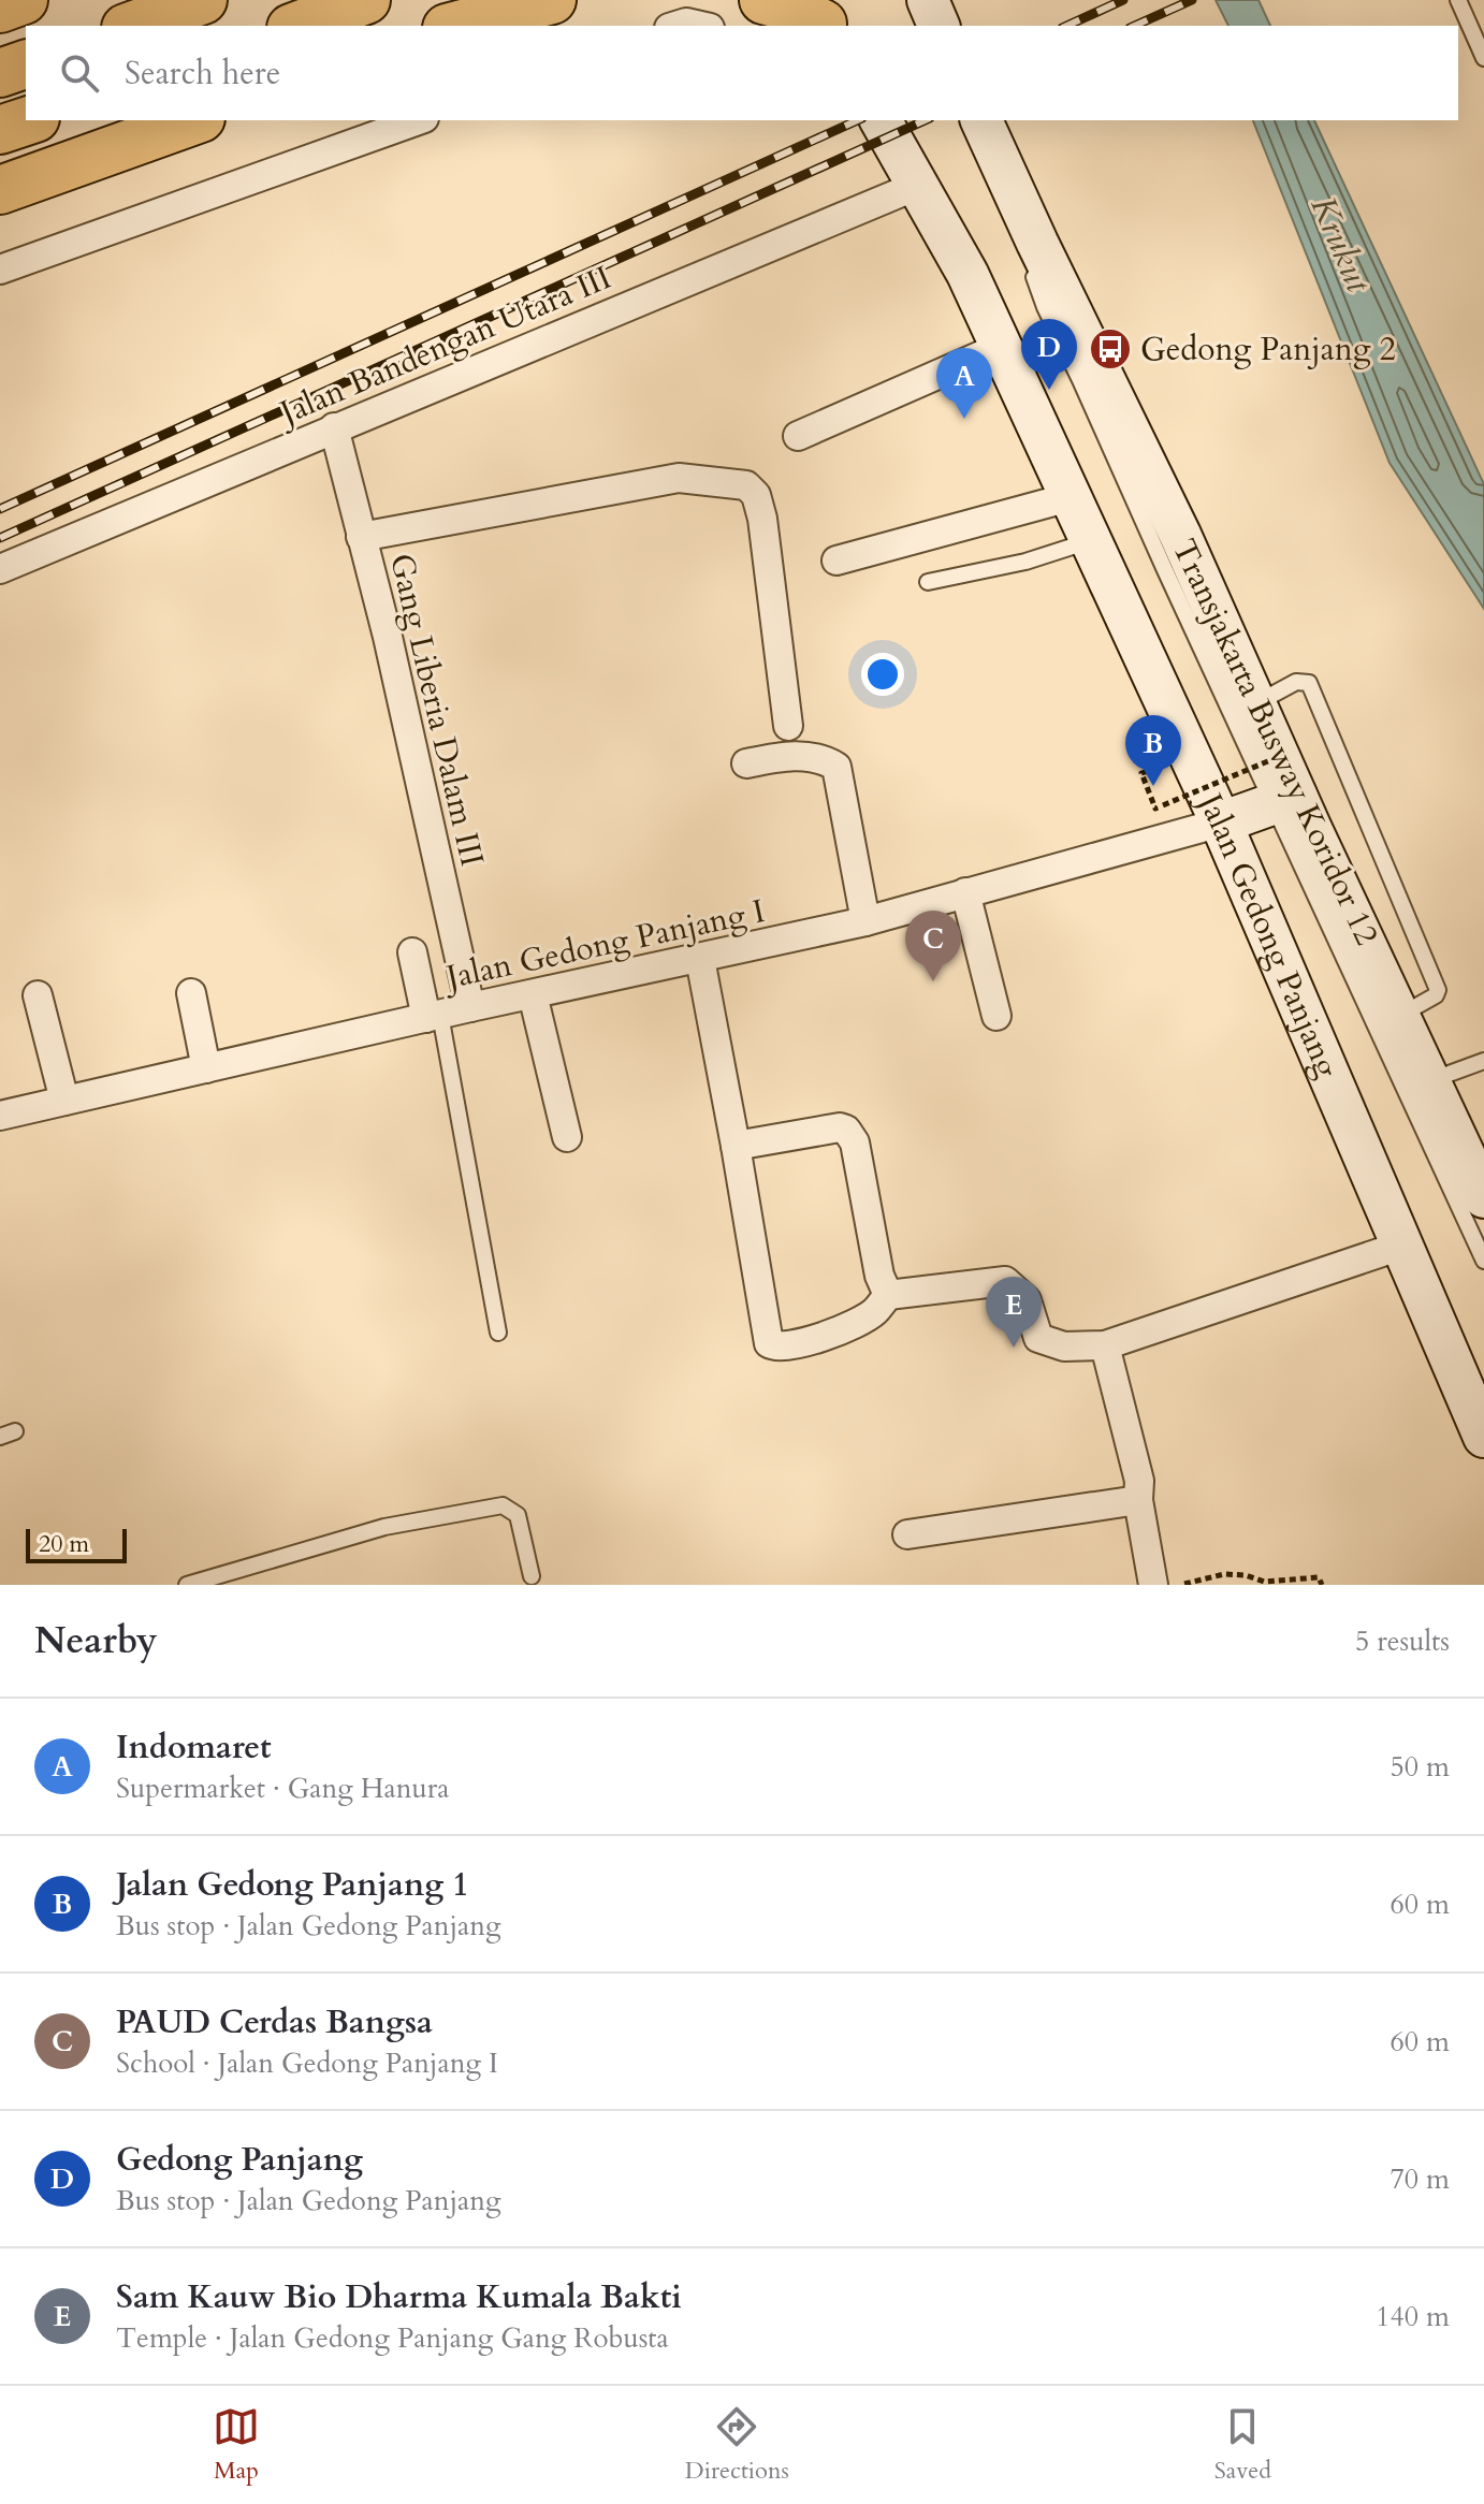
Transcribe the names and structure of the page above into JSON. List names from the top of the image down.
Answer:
{
  "streets": {
    "main road": ["Jalan Gedong Panjang"],
    "street": ["Jalan Bandengan Utara III", "Gang Liberia Dalam III", "Jalan Gedong Panjang I"],
    "lane": ["Transjakarta Busway Koridor 12"]
  },
  "crossings": [
    ["Jalan Bandengan Utara III", "Gang Liberia Dalam III"],
    ["Jalan Bandengan Utara III", "Jalan Gedong Panjang"],
    ["Gang Liberia Dalam III", "Jalan Gedong Panjang I"],
    ["Jalan Gedong Panjang", "Jalan Gedong Panjang I"]
  ],
  "water": ["Krukut"],
  "places": {
    "bus stop": ["Gedong Panjang 2"]
  },
  "scale_bar": "20 m",
  "page": {
    "search": "Search here",
    "pins": [
      "D",
      "A",
      "B",
      "C",
      "E"
    ],
    "scale": "20 m",
    "heading": ["Nearby", "5 results"],
    "list": [
      {
        "mark": "A",
        "name": "Indomaret",
        "note": "Supermarket · Gang Hanura",
        "value": "50 m"
      },
      {
        "mark": "B",
        "name": "Jalan Gedong Panjang 1",
        "note": "Bus stop · Jalan Gedong Panjang",
        "value": "60 m"
      },
      {
        "mark": "C",
        "name": "PAUD Cerdas Bangsa",
        "note": "School · Jalan Gedong Panjang I",
        "value": "60 m"
      },
      {
        "mark": "D",
        "name": "Gedong Panjang",
        "note": "Bus stop · Jalan Gedong Panjang",
        "value": "70 m"
      },
      {
        "mark": "E",
        "name": "Sam Kauw Bio Dharma Kumala Bakti",
        "note": "Temple · Jalan Gedong Panjang Gang Robusta",
        "value": "140 m"
      }
    ],
    "nav": ["Map", "Directions", "Saved"]
  }
}
